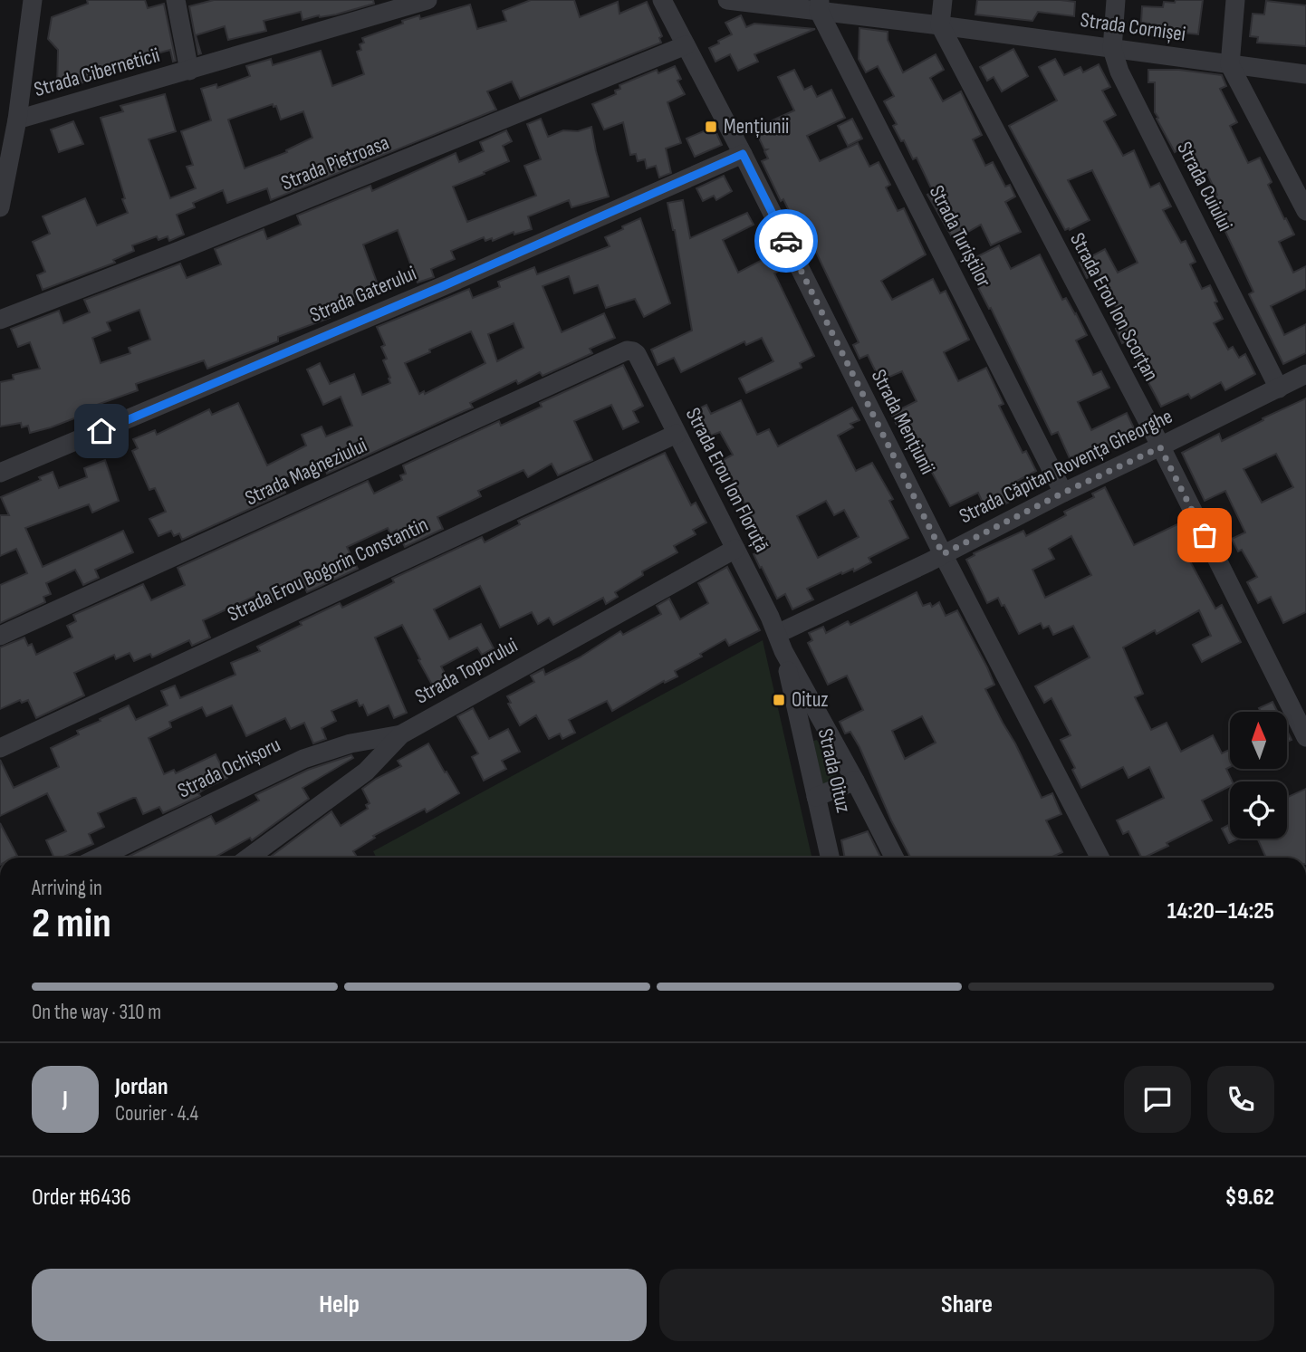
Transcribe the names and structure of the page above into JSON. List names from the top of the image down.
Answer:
{
  "streets": {
    "street": [
      "Strada Cornișei",
      "Strada Ciberneticii",
      "Strada Pietroasa",
      "Strada Cuiului",
      "Strada Turiștilor",
      "Strada Gaterului",
      "Strada Erou Ion Scorțan",
      "Strada Mențiunii",
      "Strada Căpitan Rovența Gheorghe",
      "Strada Magneziului",
      "Strada Erou Ion Floruță",
      "Strada Erou Bogorin Constantin",
      "Strada Toporului",
      "Strada Ochișoru",
      "Strada Oituz"
    ]
  },
  "crossings": [
    ["Strada Cornișei", "Strada Cuiului"],
    ["Strada Cornișei", "Strada Turiștilor"],
    ["Strada Cornișei", "Strada Erou Ion Scorțan"],
    ["Strada Pietroasa", "Strada Mențiunii"],
    ["Strada Cuiului", "Strada Căpitan Rovența Gheorghe"],
    ["Strada Turiștilor", "Strada Căpitan Rovența Gheorghe"],
    ["Strada Gaterului", "Strada Mențiunii"],
    ["Strada Erou Ion Scorțan", "Strada Căpitan Rovența Gheorghe"],
    ["Strada Mențiunii", "Strada Căpitan Rovența Gheorghe"],
    ["Strada Căpitan Rovența Gheorghe", "Strada Erou Ion Floruță"],
    ["Strada Căpitan Rovența Gheorghe", "Strada Oituz"],
    ["Strada Magneziului", "Strada Erou Ion Floruță"],
    ["Strada Erou Ion Floruță", "Strada Erou Bogorin Constantin"],
    ["Strada Erou Ion Floruță", "Strada Toporului"],
    ["Strada Erou Ion Floruță", "Strada Oituz"],
    ["Strada Toporului", "Strada Ochișoru"]
  ],
  "places": {
    "transit": ["Mențiunii", "Oituz"]
  },
  "north": "top",
  "page": {
    "heading": ["2 min", "Arriving in", "14:20–14:25"],
    "panel": [
      "Jordan",
      "Courier · 4.4",
      "Order #6436",
      "$9.62"
    ],
    "bar": "On the way · 310 m",
    "round": "J",
    "buttons": ["Help", "Share"]
  }
}
